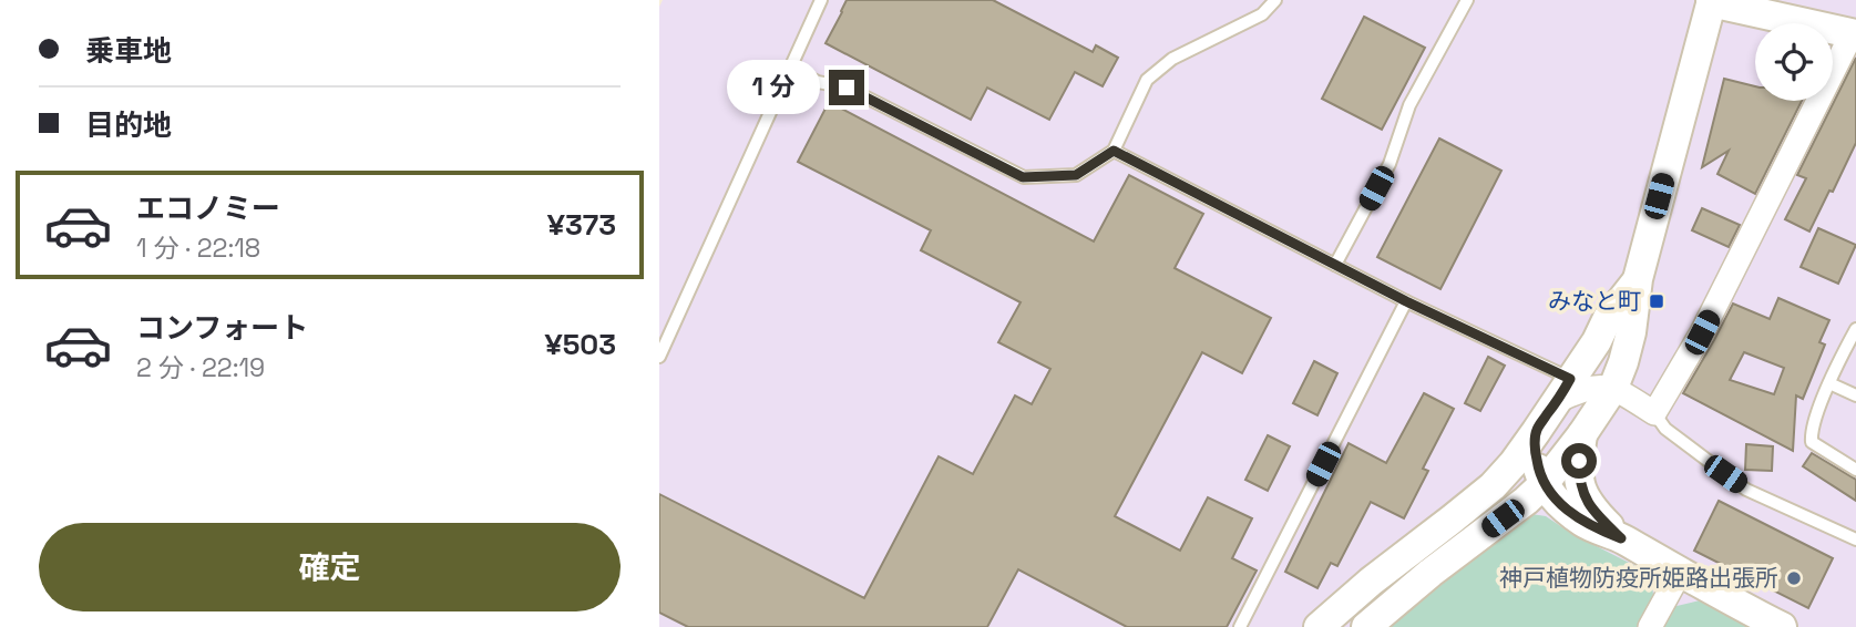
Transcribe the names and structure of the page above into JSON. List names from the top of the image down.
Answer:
{
  "places": {
    "transit": ["みなと町"],
    "other": ["神戸植物防疫所姫路出張所"]
  },
  "page": {
    "banner": ["乗車地", "目的地"],
    "bubble": "1 分",
    "list": [
      {
        "name": "エコノミー",
        "note": "1 分 · 22:18",
        "value": "¥373"
      },
      {
        "name": "コンフォート",
        "note": "2 分 · 22:19",
        "value": "¥503"
      }
    ],
    "buttons": "確定"
  }
}
